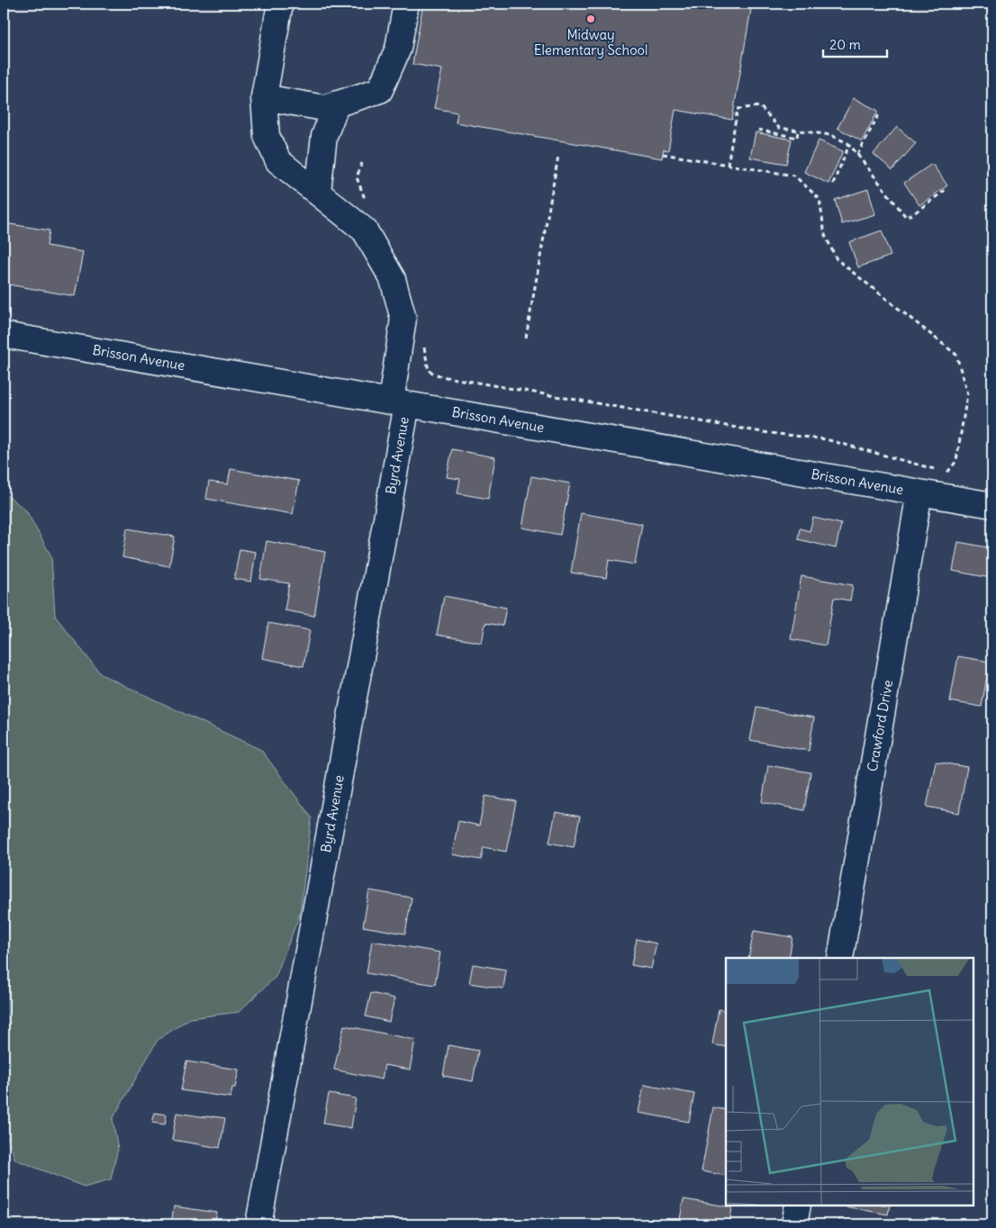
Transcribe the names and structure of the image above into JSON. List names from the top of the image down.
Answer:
{
  "streets": {
    "street": ["Brisson Avenue", "Byrd Avenue", "Crawford Drive"]
  },
  "crossings": [
    ["Brisson Avenue", "Byrd Avenue"],
    ["Brisson Avenue", "Crawford Drive"]
  ],
  "places": ["Midway Elementary School"],
  "scale_bar": "20 m"
}
